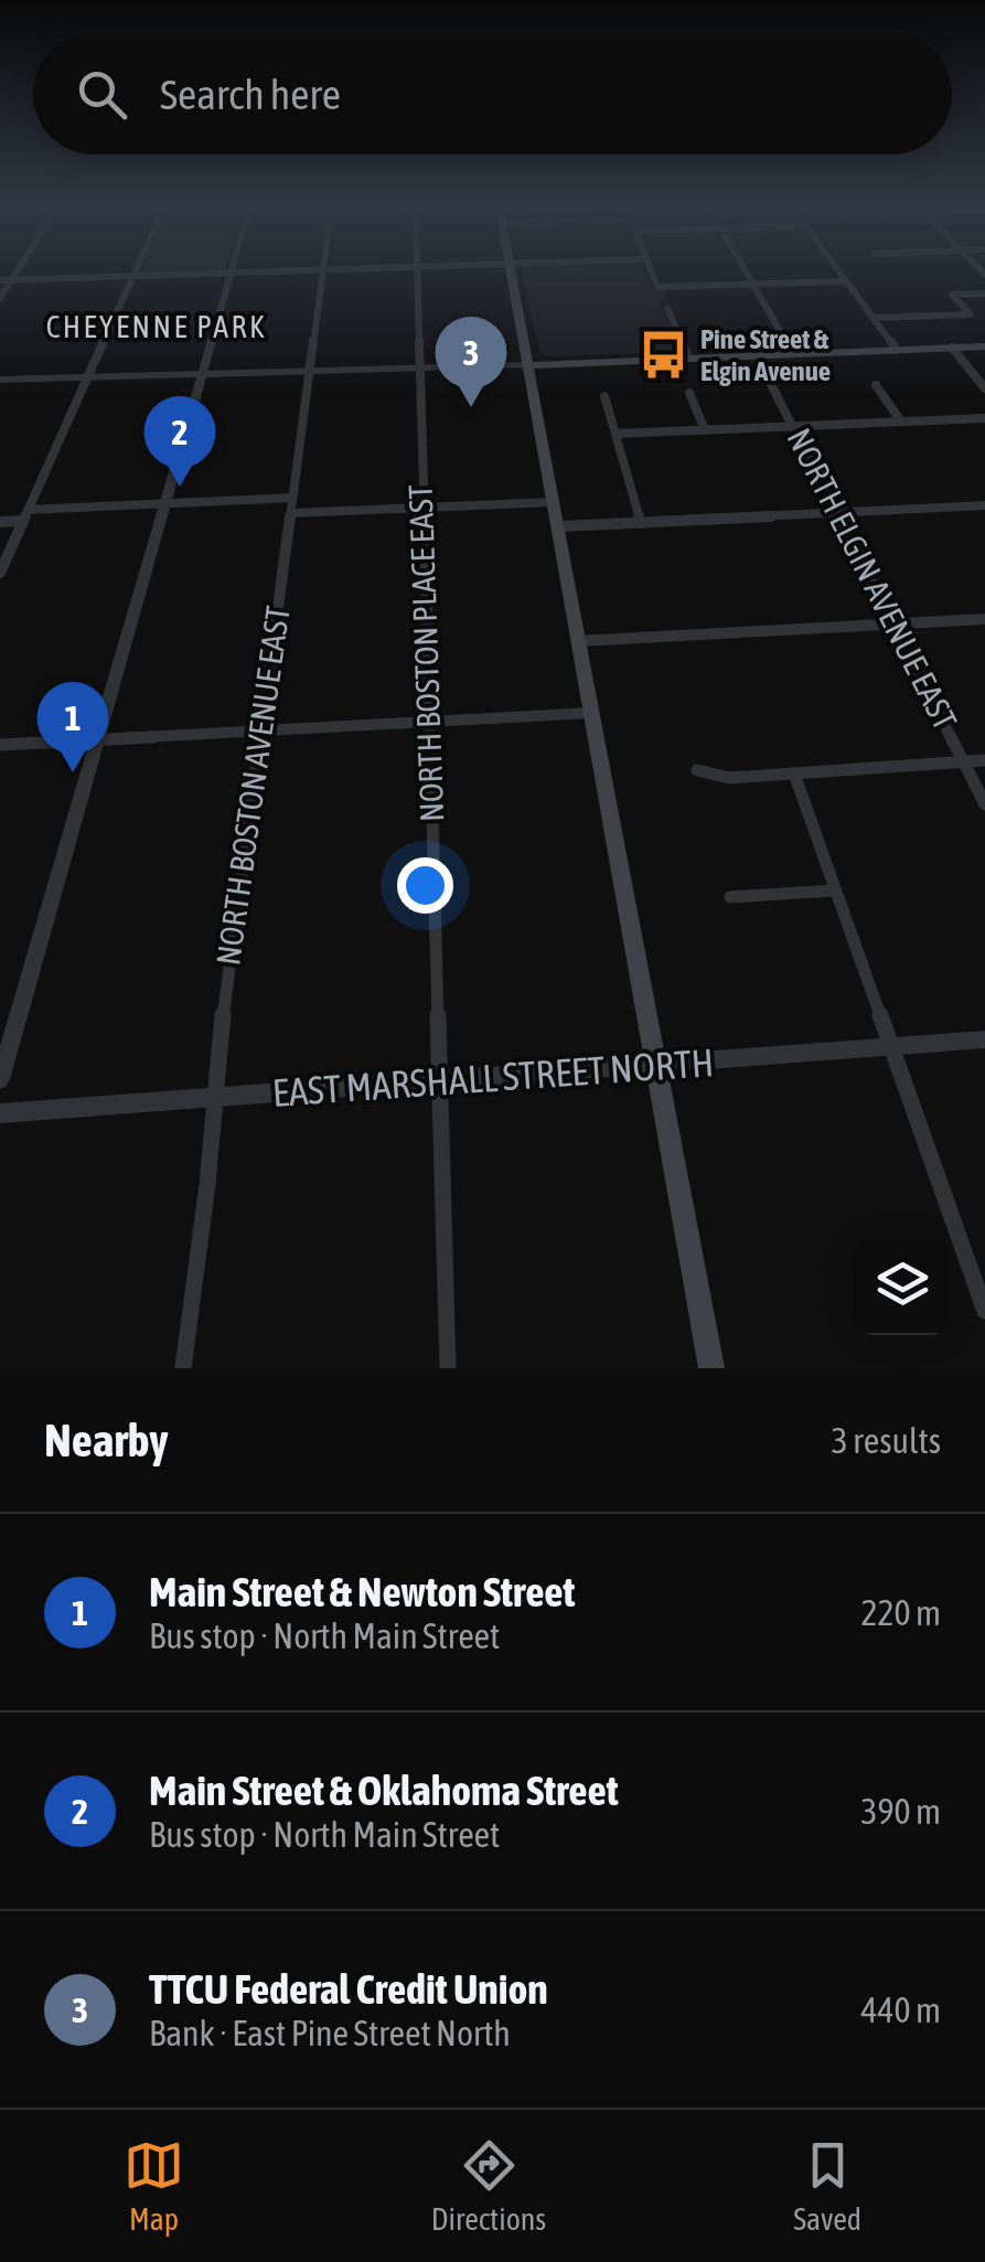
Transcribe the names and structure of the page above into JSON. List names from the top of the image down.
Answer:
{
  "streets": {
    "street": [
      "NORTH ELGIN AVENUE EAST",
      "NORTH BOSTON PLACE EAST",
      "NORTH BOSTON AVENUE EAST",
      "EAST MARSHALL STREET NORTH"
    ]
  },
  "crossings": [
    ["NORTH BOSTON PLACE EAST", "EAST MARSHALL STREET NORTH"],
    ["NORTH BOSTON AVENUE EAST", "EAST MARSHALL STREET NORTH"]
  ],
  "districts": ["CHEYENNE PARK"],
  "places": {
    "bus stop": ["Pine Street & Elgin Avenue"]
  },
  "page": {
    "search": "Search here",
    "pins": ["3", "2", "1"],
    "heading": ["Nearby", "3 results"],
    "list": [
      {
        "mark": "1",
        "name": "Main Street & Newton Street",
        "note": "Bus stop · North Main Street",
        "value": "220 m"
      },
      {
        "mark": "2",
        "name": "Main Street & Oklahoma Street",
        "note": "Bus stop · North Main Street",
        "value": "390 m"
      },
      {
        "mark": "3",
        "name": "TTCU Federal Credit Union",
        "note": "Bank · East Pine Street North",
        "value": "440 m"
      }
    ],
    "nav": ["Map", "Directions", "Saved"]
  }
}
